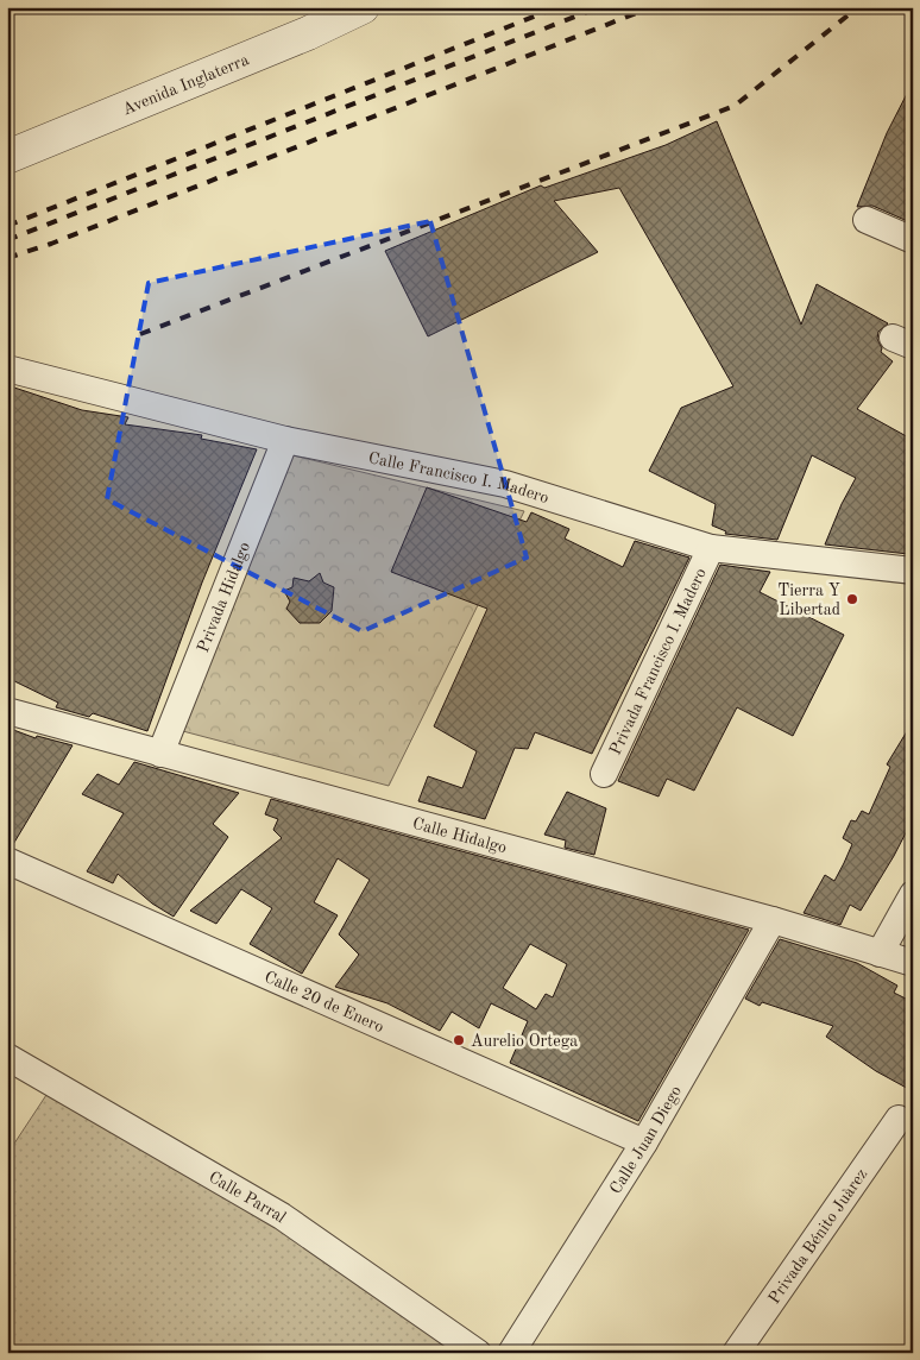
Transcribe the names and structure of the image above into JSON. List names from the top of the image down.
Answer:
{
  "streets": {
    "street": [
      "Avenida Inglaterra",
      "Calle Francisco I. Madero",
      "Privada Hidalgo",
      "Privada Francisco I. Madero",
      "Calle Hidalgo",
      "Calle 20 de Enero",
      "Calle Juan Diego",
      "Calle Parral",
      "Privada Bénito Juàrez"
    ]
  },
  "crossings": [
    ["Calle Francisco I. Madero", "Privada Hidalgo"],
    ["Calle Francisco I. Madero", "Privada Francisco I. Madero"],
    ["Privada Hidalgo", "Calle Hidalgo"],
    ["Calle Hidalgo", "Calle Juan Diego"],
    ["Calle 20 de Enero", "Calle Juan Diego"]
  ],
  "places": ["Tierra Y Libertad", "Aurelio Ortega"]
}
